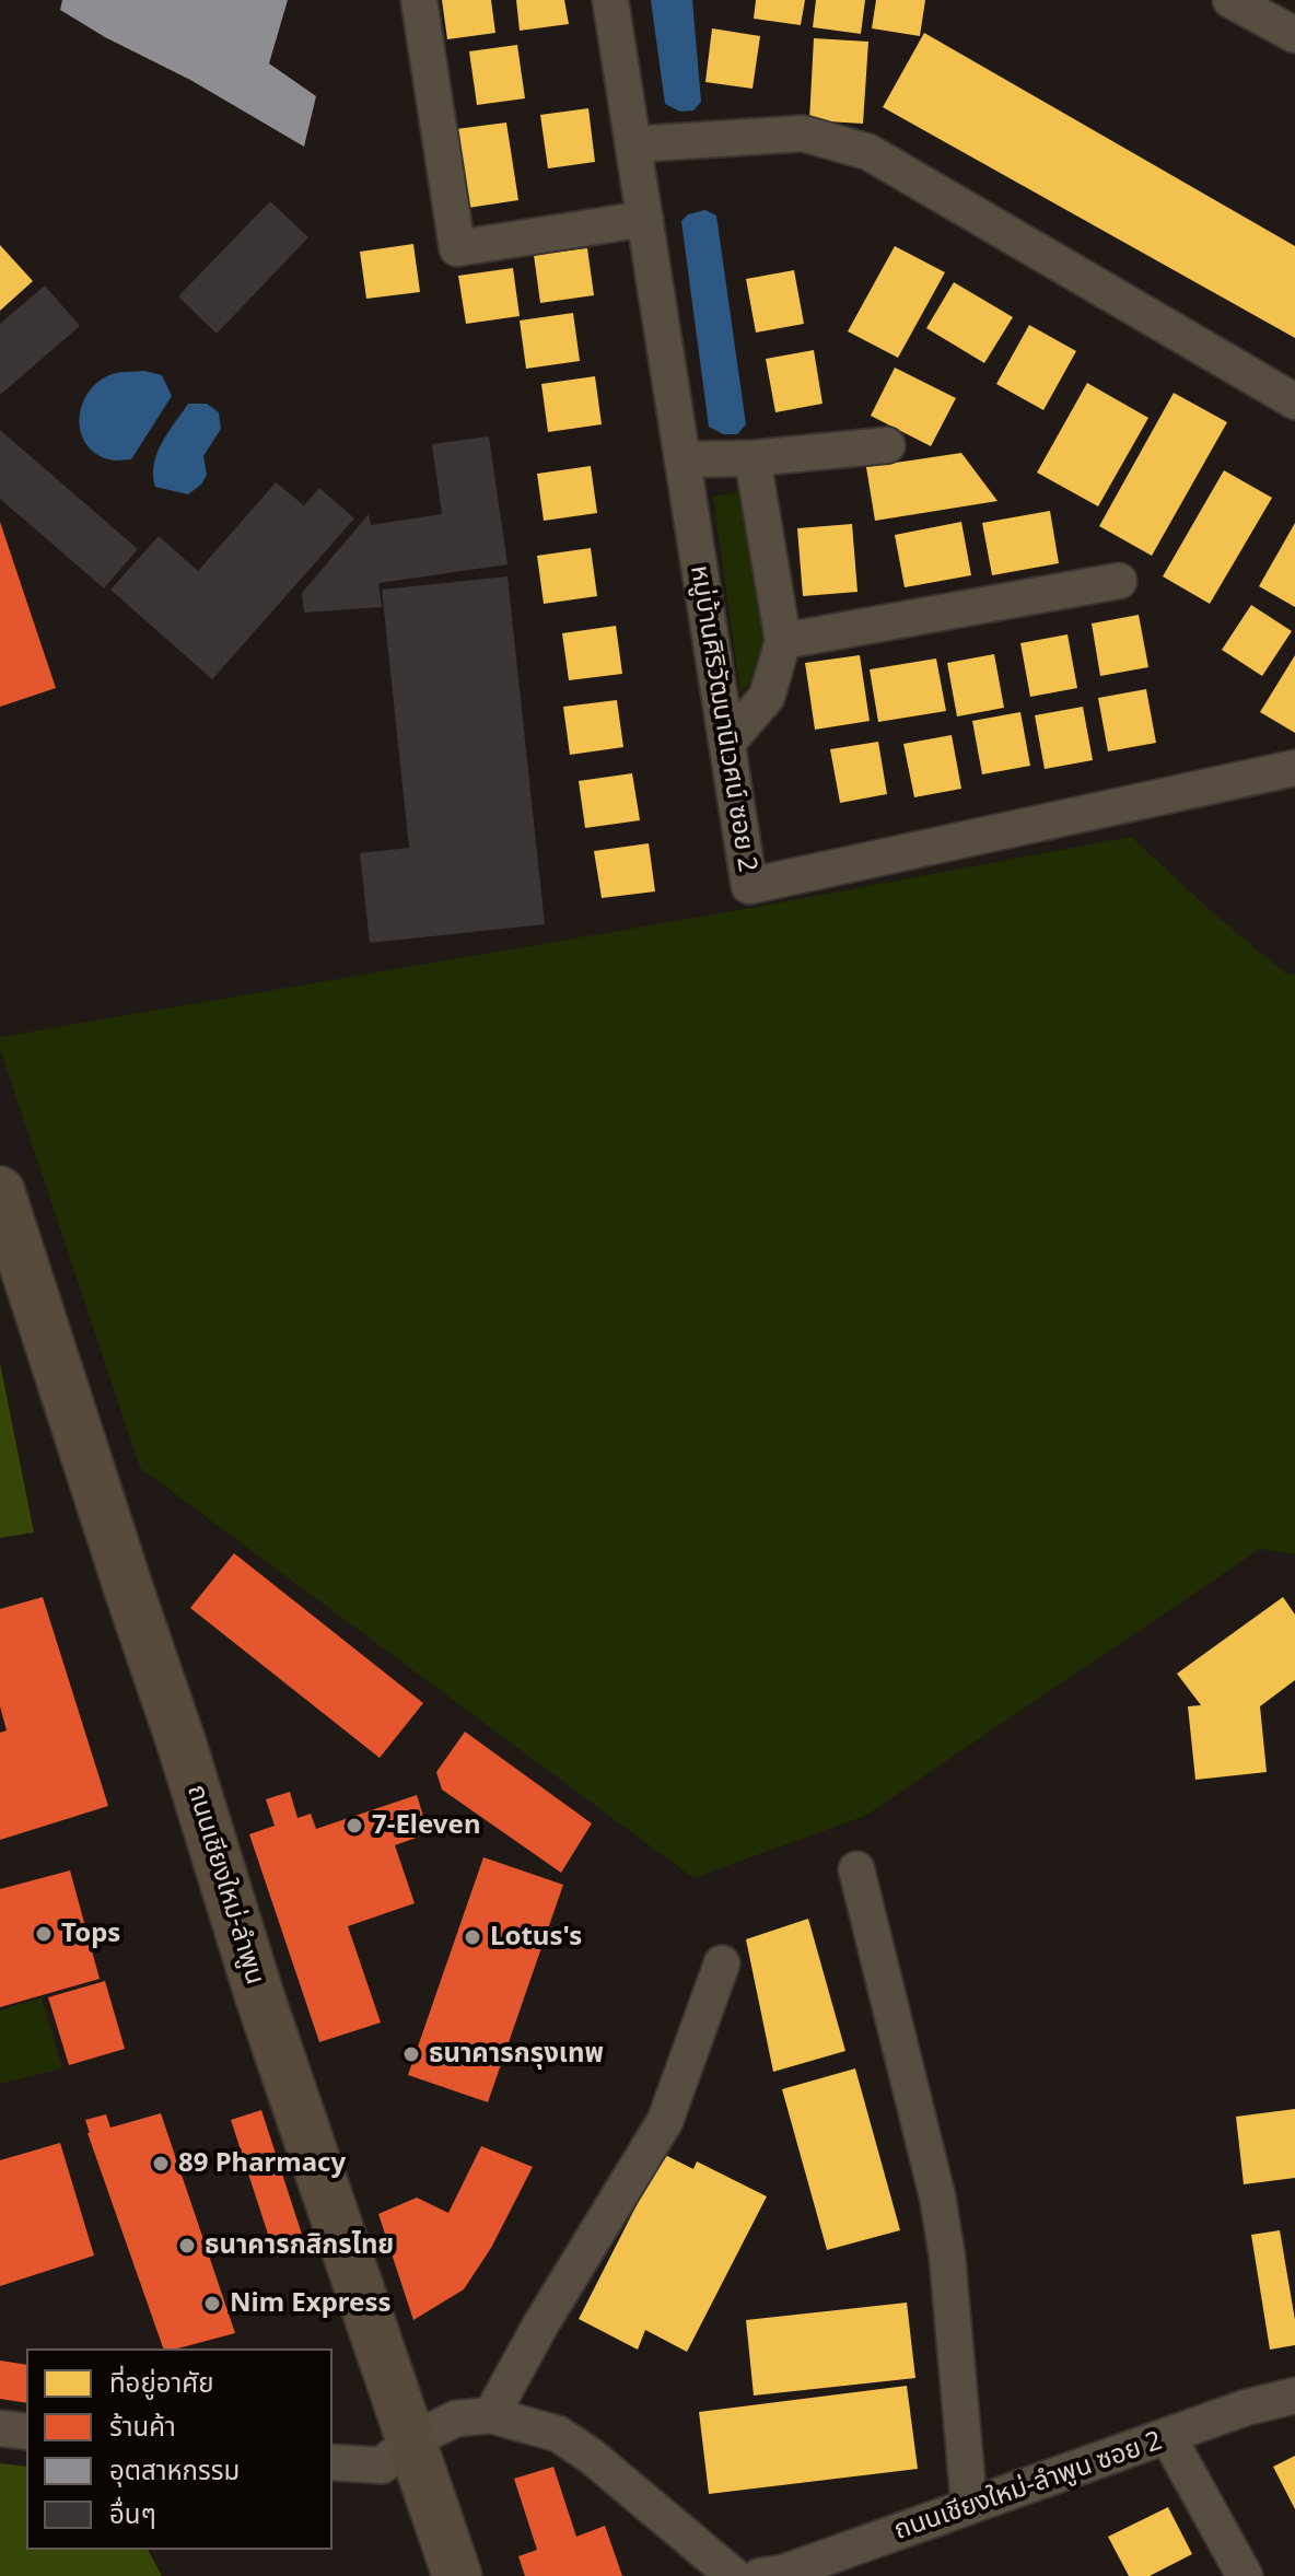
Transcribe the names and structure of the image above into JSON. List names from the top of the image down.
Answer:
{
  "streets": {
    "main road": ["ถนนเชียงใหม่-ลำพูน"],
    "street": ["หมู่บ้านศิริวัฒนานิเวศน์ ซอย 2", "ถนนเชียงใหม่-ลำพูน ซอย 2"]
  },
  "places": [
    "7-Eleven",
    "Tops",
    "Lotus's",
    "ธนาคารกรุงเทพ",
    "89 Pharmacy",
    "ธนาคารกสิกรไทย",
    "Nim Express"
  ],
  "legend": [
    "ที่อยู่อาศัย",
    "ร้านค้า",
    "อุตสาหกรรม",
    "อื่นๆ"
  ]
}
